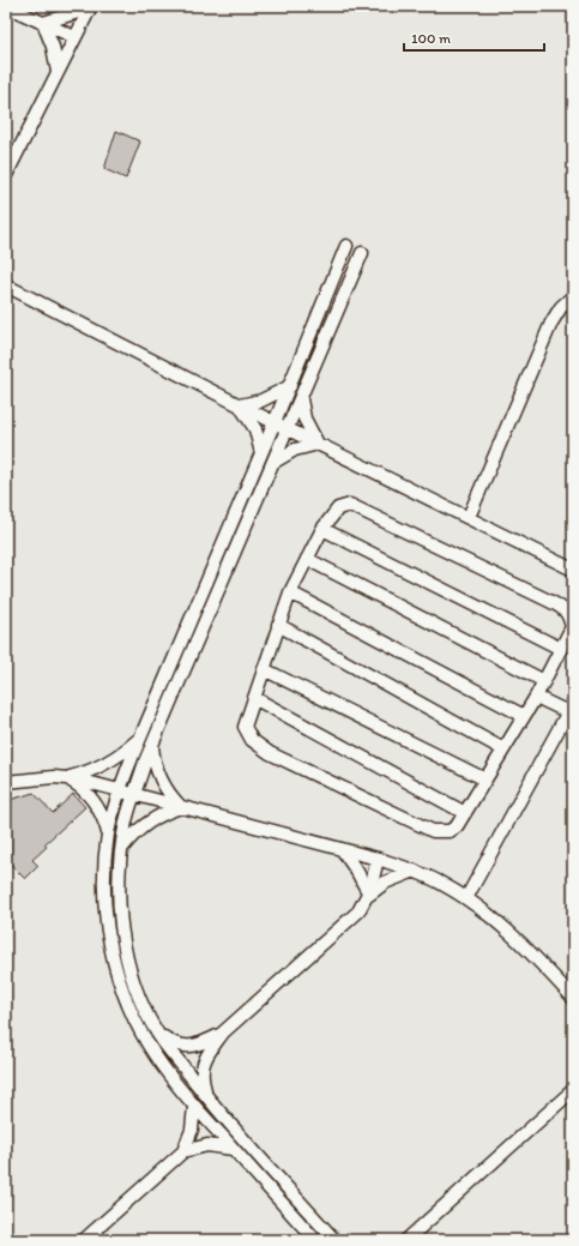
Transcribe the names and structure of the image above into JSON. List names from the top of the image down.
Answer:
{
  "scale_bar": "100 m"
}
